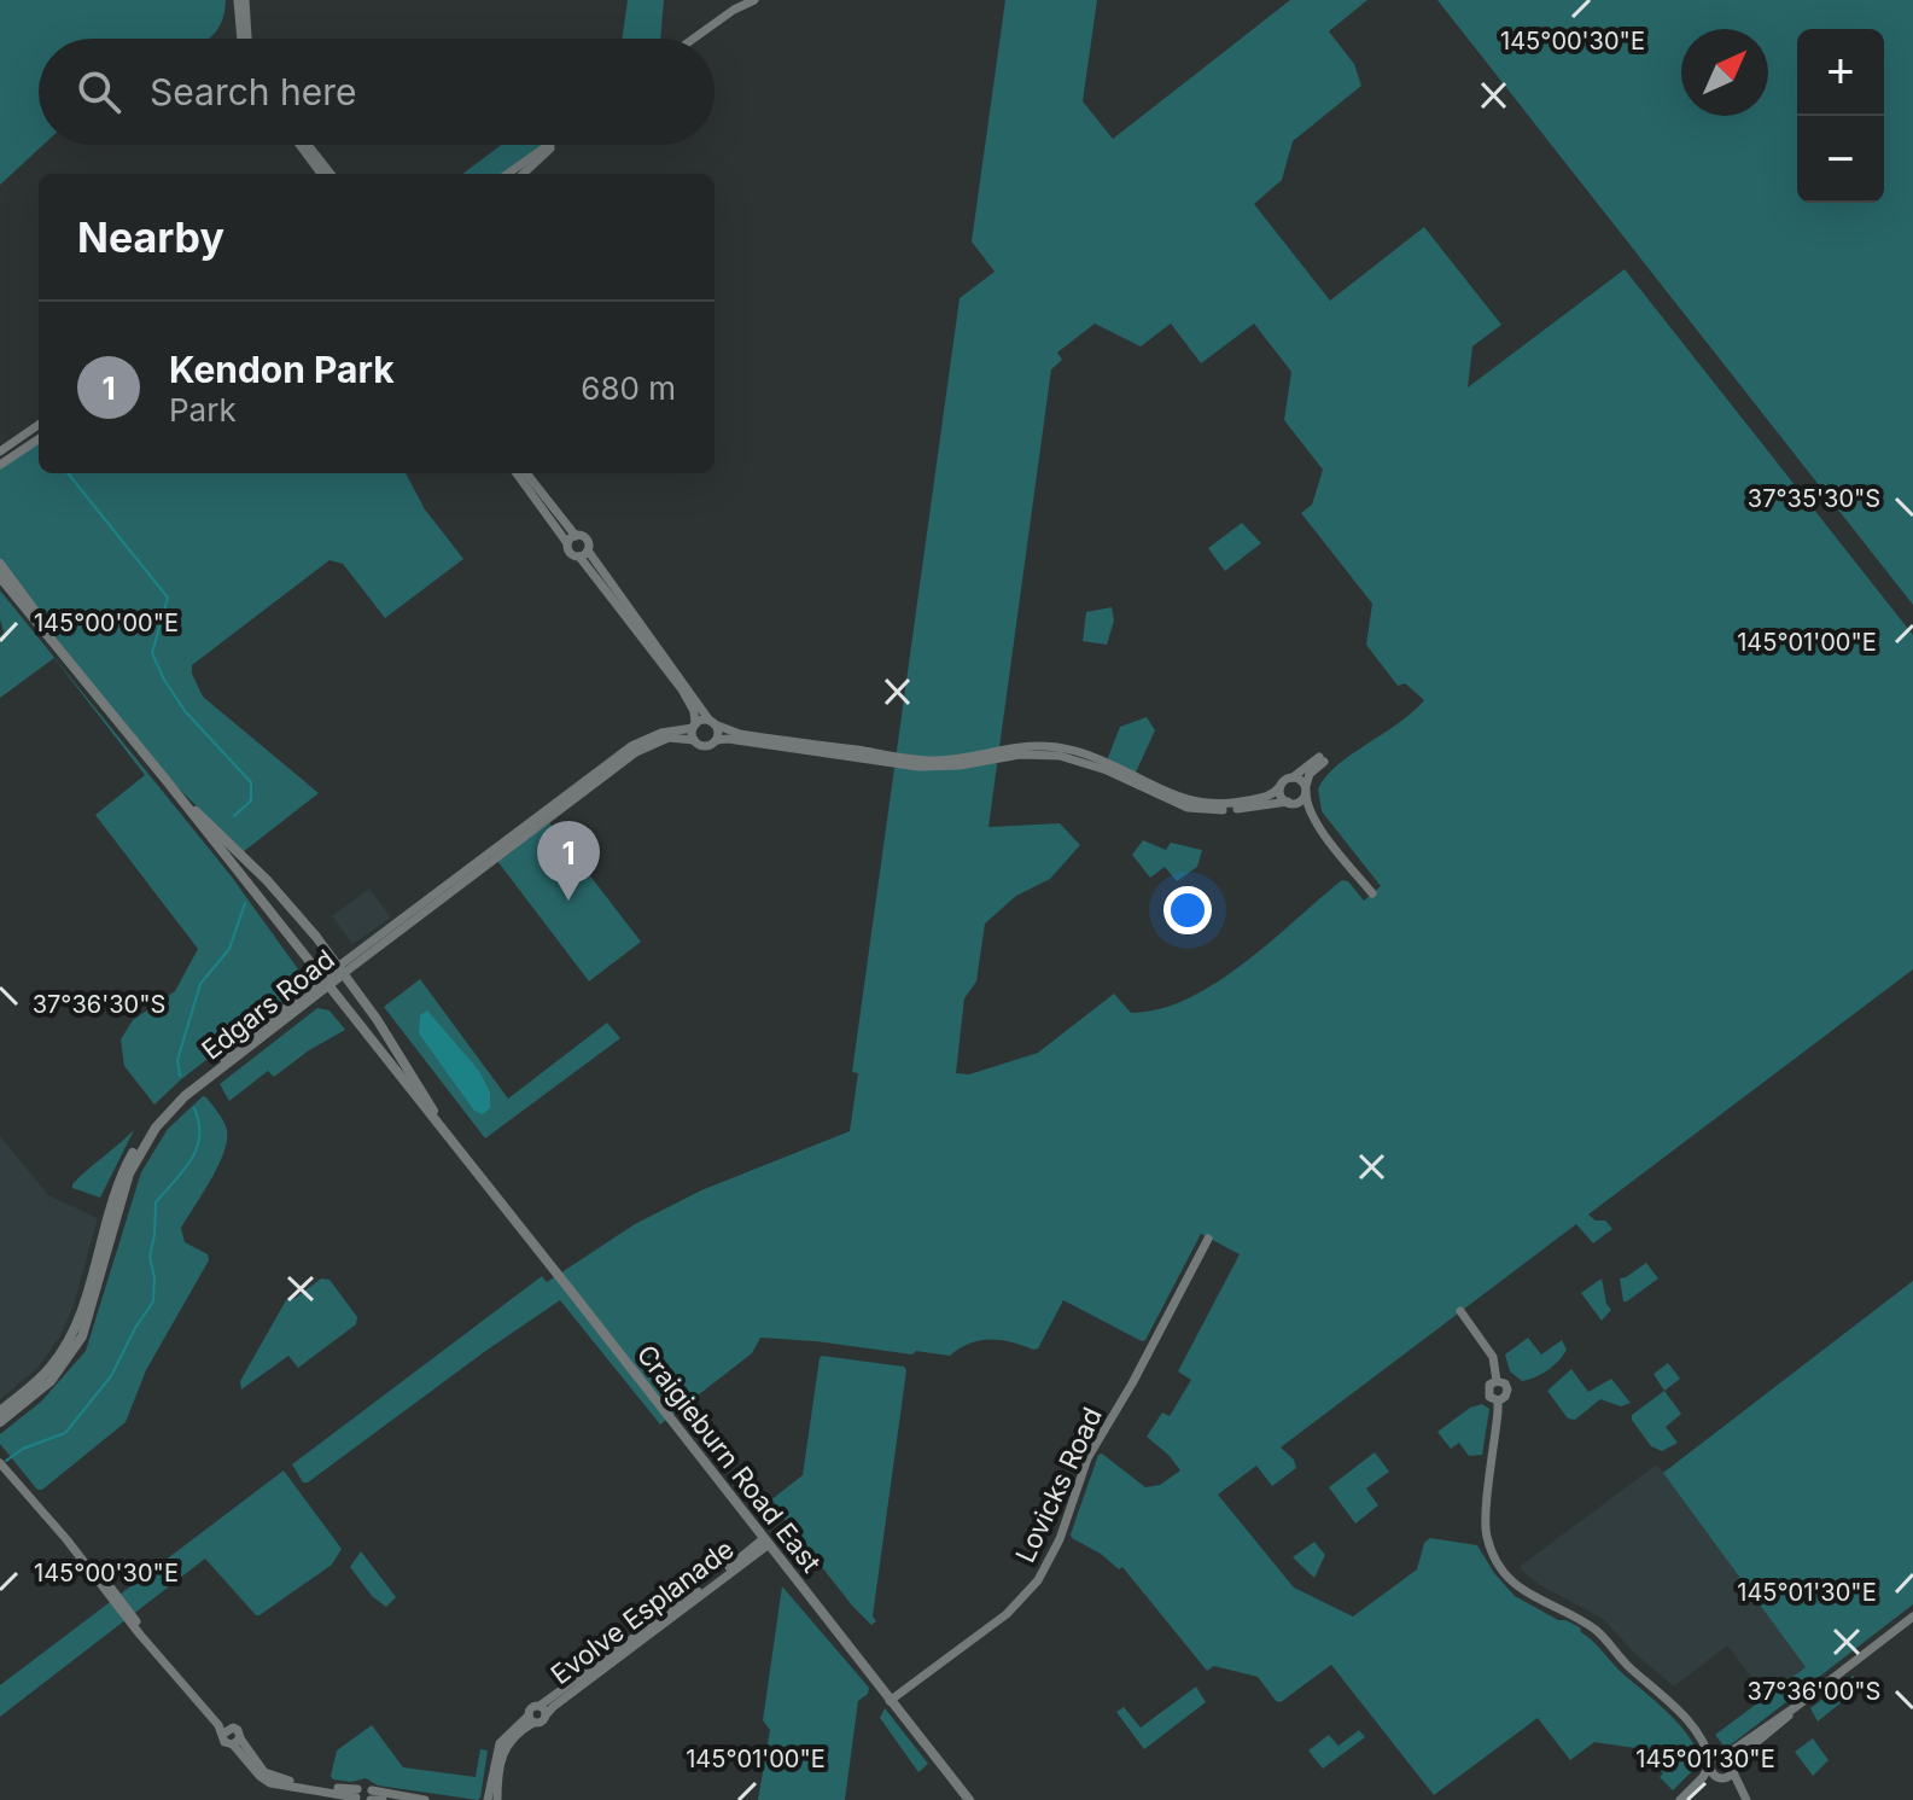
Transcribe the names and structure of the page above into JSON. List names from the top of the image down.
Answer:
{
  "streets": {
    "main road": ["Edgars Road", "Craigieburn Road East"],
    "street": ["Lovicks Road", "Evolve Esplanade"]
  },
  "crossings": [
    ["Edgars Road", "Craigieburn Road East"],
    ["Craigieburn Road East", "Lovicks Road"],
    ["Craigieburn Road East", "Evolve Esplanade"]
  ],
  "north": "top right",
  "page": {
    "map_buttons": ["+", "−"],
    "search": "Search here",
    "heading": "Nearby",
    "list": [
      {
        "mark": "1",
        "name": "Kendon Park",
        "note": "Park",
        "value": "680 m"
      }
    ],
    "pins": "1"
  },
  "coordinates": [
    "145°00'30\"E",
    "37°35'30\"S",
    "145°00'00\"E",
    "145°01'00\"E",
    "37°36'30\"S",
    "145°01'30\"E",
    "37°36'00\"S"
  ]
}
